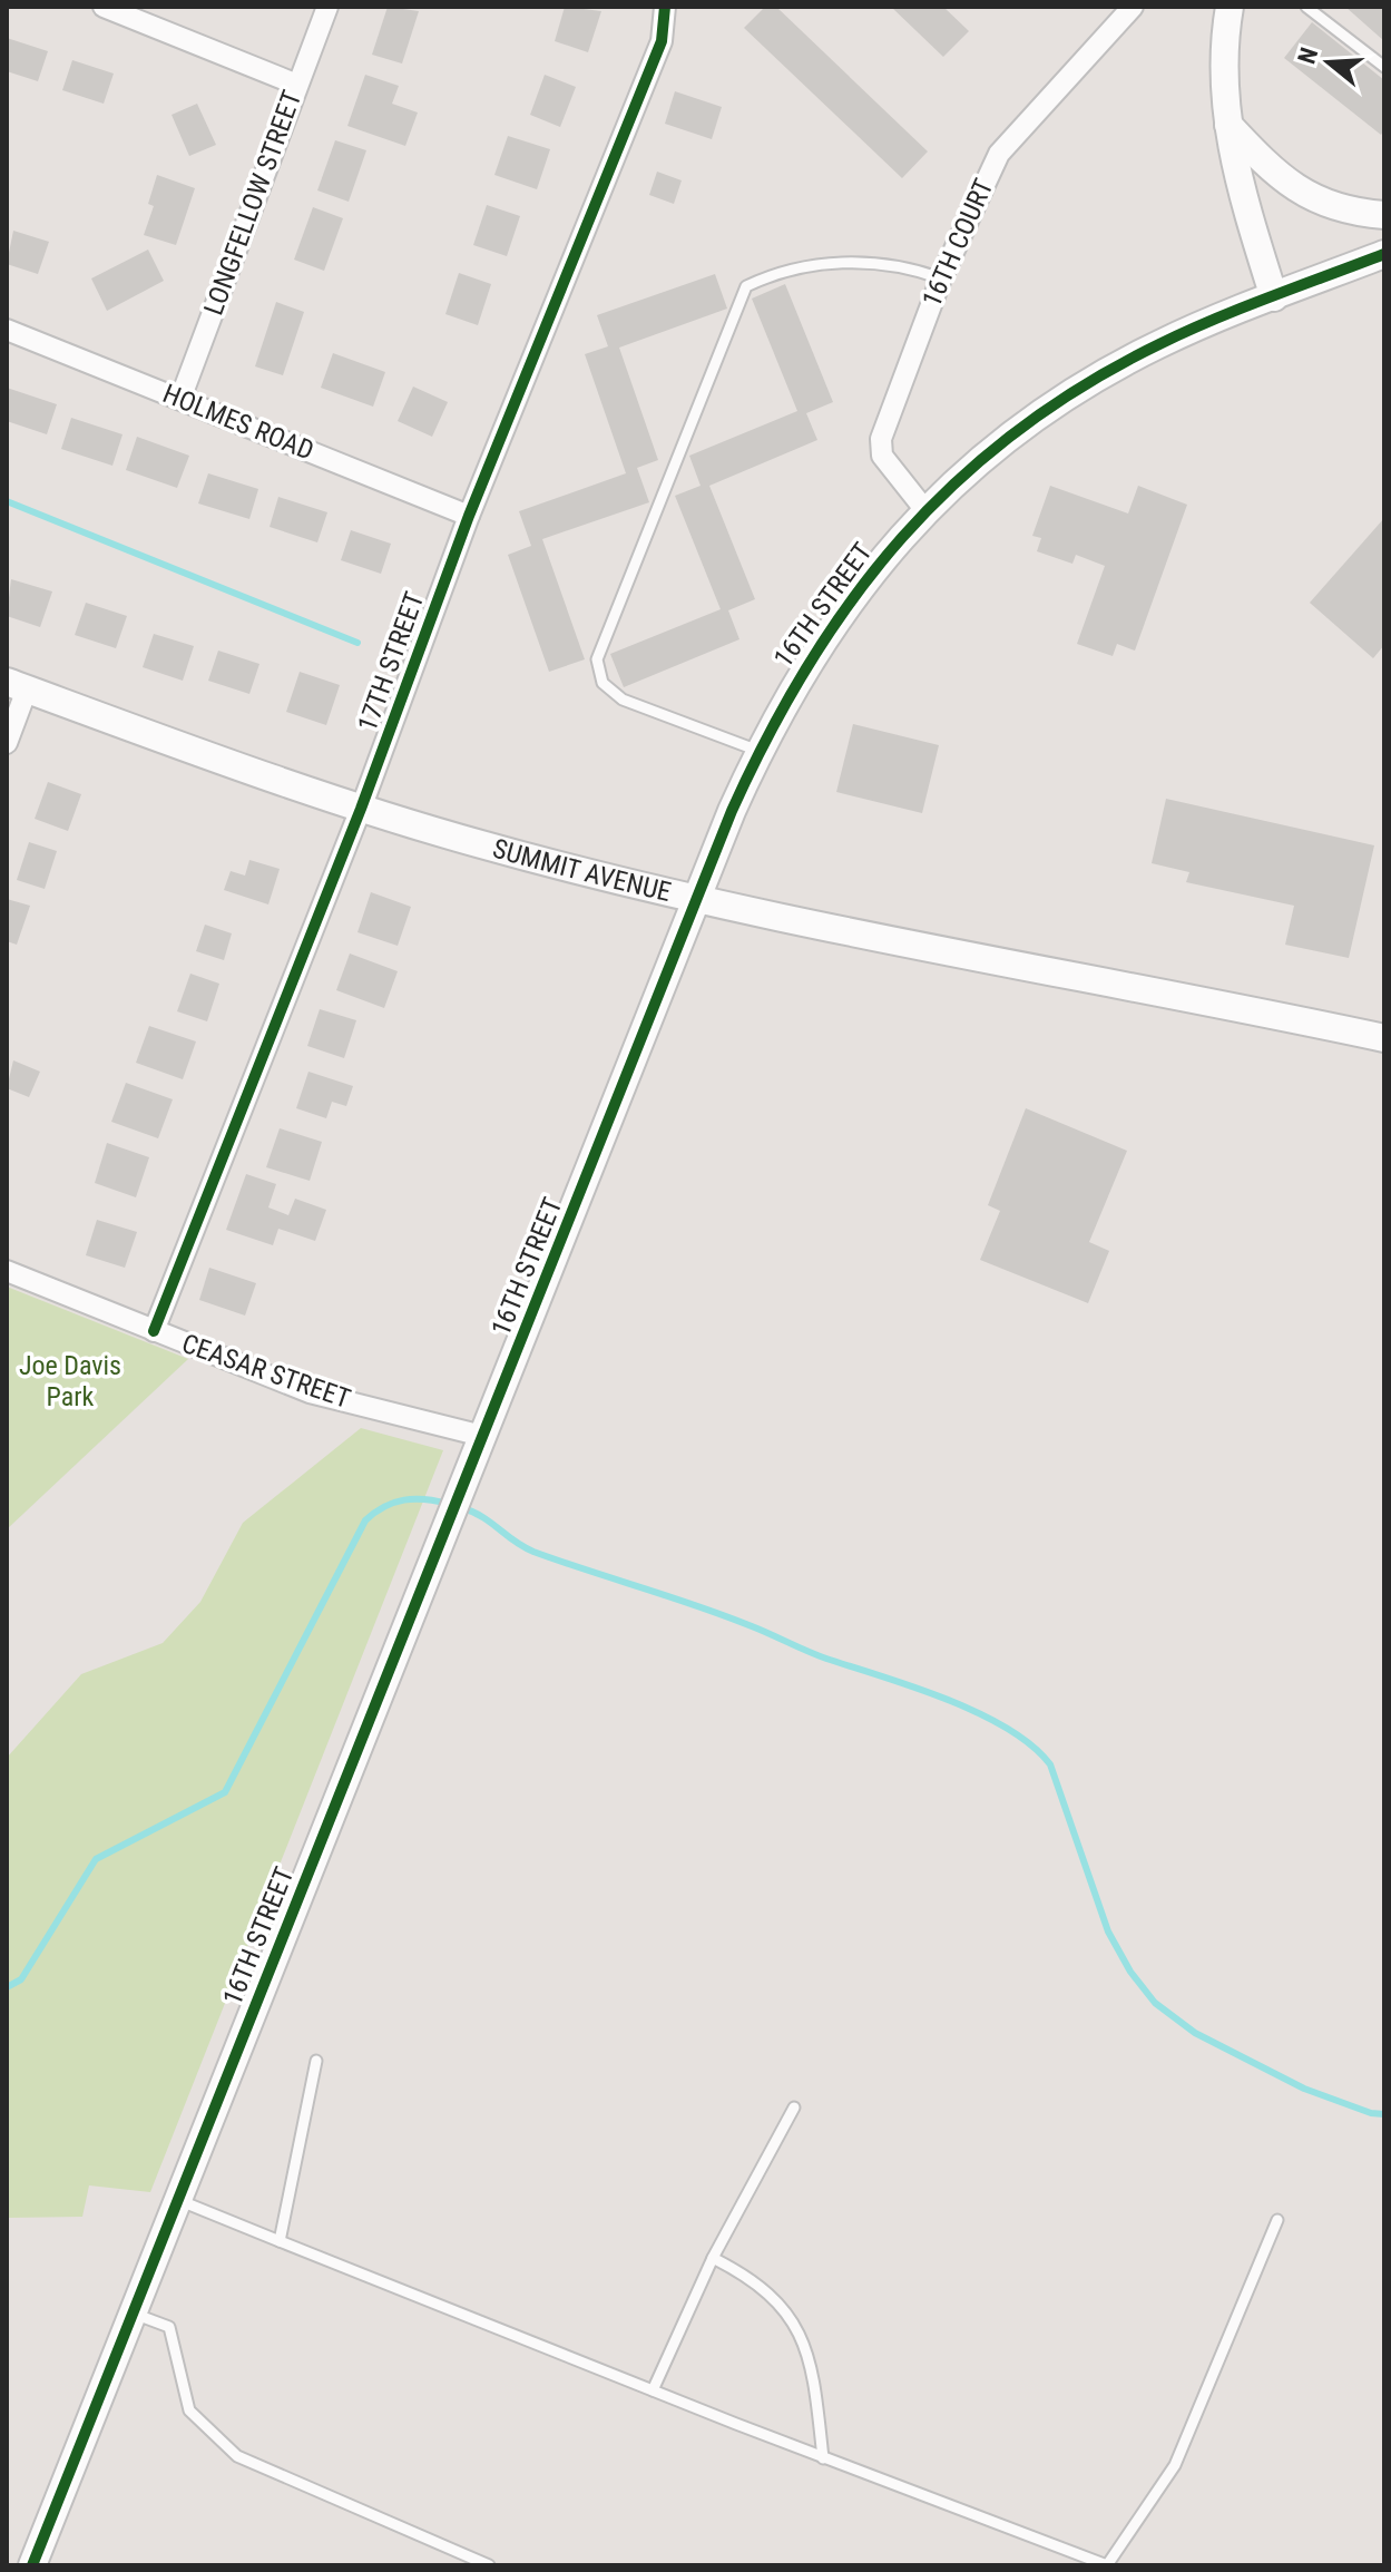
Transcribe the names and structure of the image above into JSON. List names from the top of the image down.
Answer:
{
  "streets": {
    "main road": ["16TH STREET", "SUMMIT AVENUE"],
    "street": [
      "LONGFELLOW STREET",
      "16TH COURT",
      "HOLMES ROAD",
      "17TH STREET",
      "CEASAR STREET"
    ]
  },
  "crossings": [
    ["LONGFELLOW STREET", "HOLMES ROAD"],
    ["16TH COURT", "16TH STREET"],
    ["HOLMES ROAD", "17TH STREET"],
    ["16TH STREET", "SUMMIT AVENUE"],
    ["16TH STREET", "CEASAR STREET"],
    ["17TH STREET", "SUMMIT AVENUE"],
    ["17TH STREET", "CEASAR STREET"]
  ],
  "parks": ["Joe Davis Park"],
  "north": "left"
}
